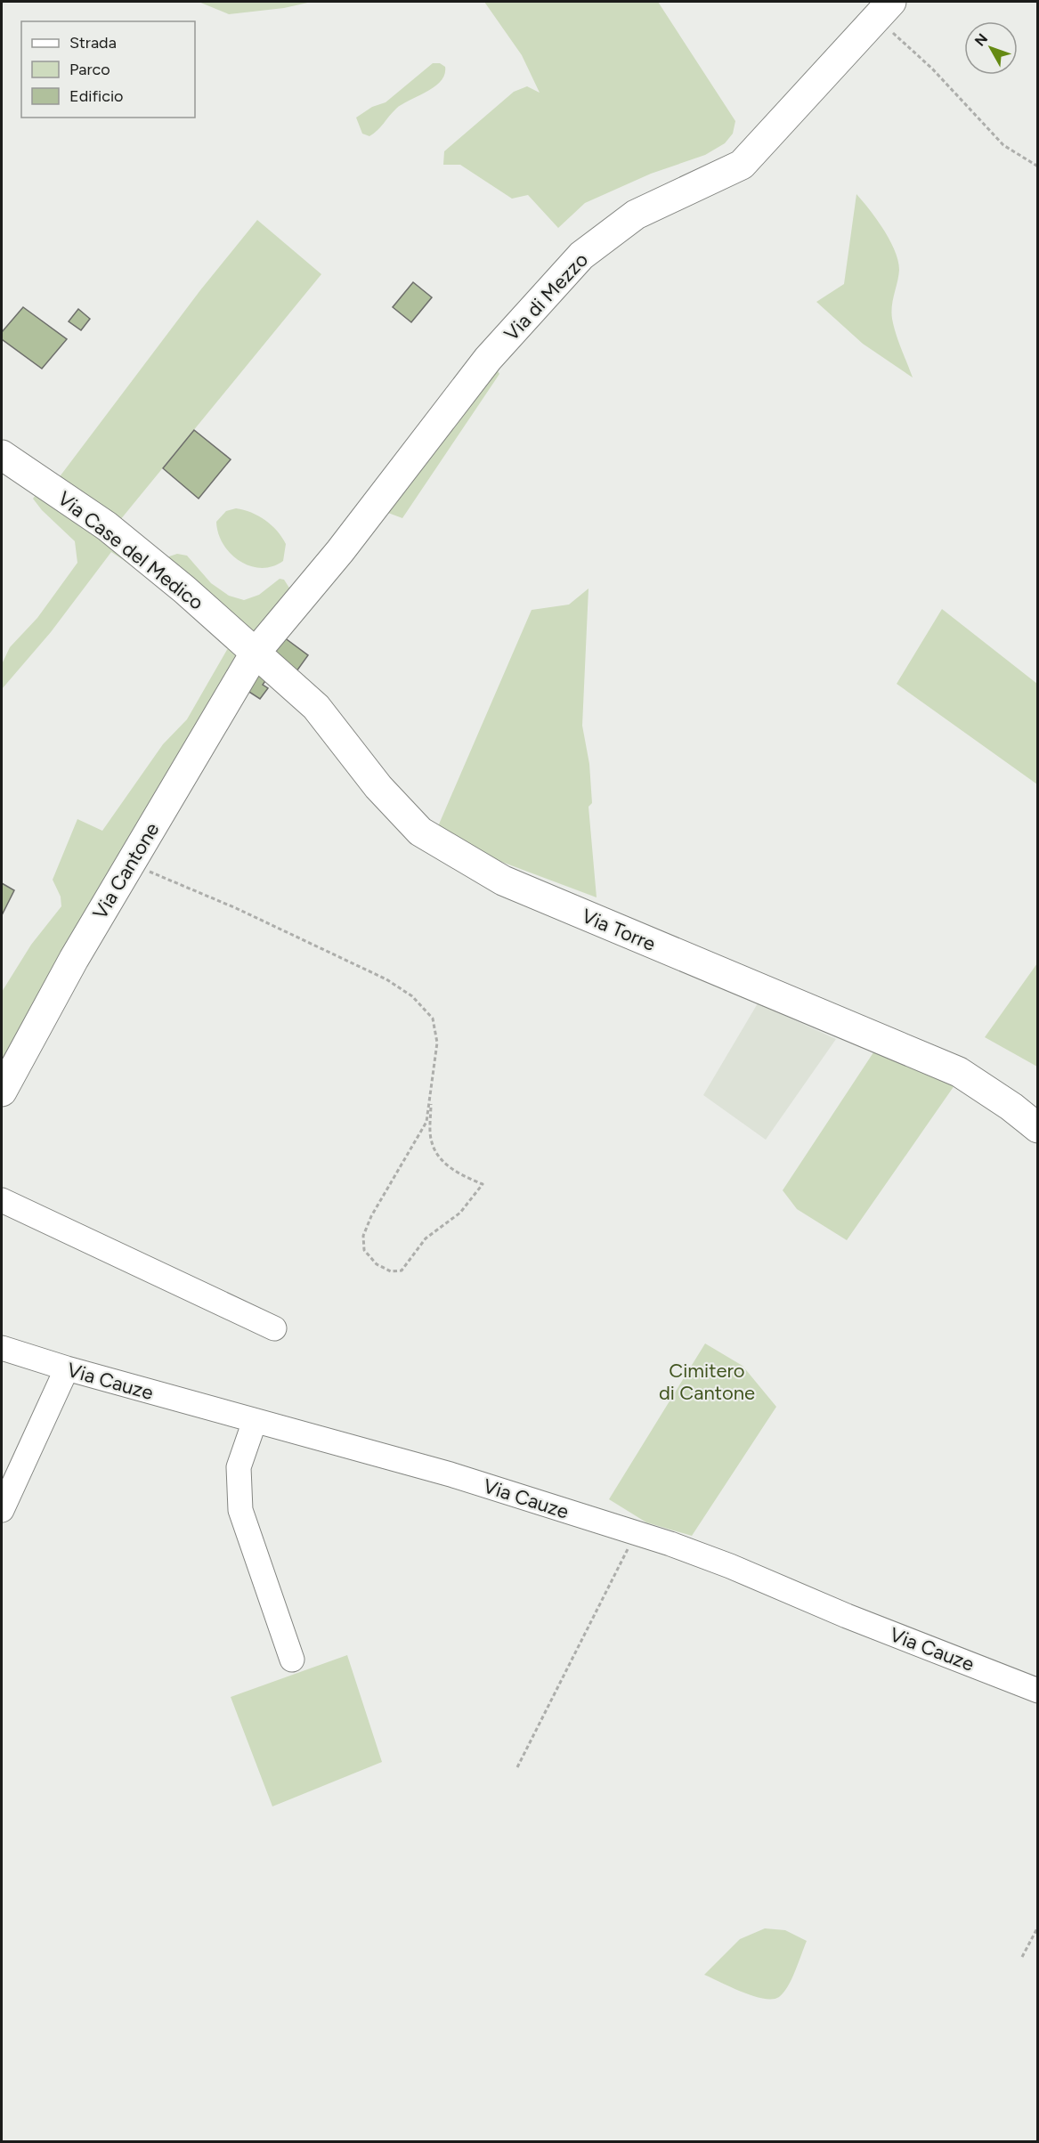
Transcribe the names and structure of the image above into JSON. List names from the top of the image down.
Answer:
{
  "streets": {
    "main road": [
      "Via di Mezzo",
      "Via Case del Medico",
      "Via Cantone",
      "Via Torre"
    ],
    "street": ["Via Cauze"]
  },
  "crossings": [
    ["Via di Mezzo", "Via Case del Medico"],
    ["Via di Mezzo", "Via Cantone"],
    ["Via di Mezzo", "Via Torre"],
    ["Via Case del Medico", "Via Cantone"],
    ["Via Case del Medico", "Via Torre"],
    ["Via Cantone", "Via Torre"]
  ],
  "parks": ["Cimitero di Cantone"],
  "legend": ["Strada", "Parco", "Edificio"],
  "north": "top left"
}
